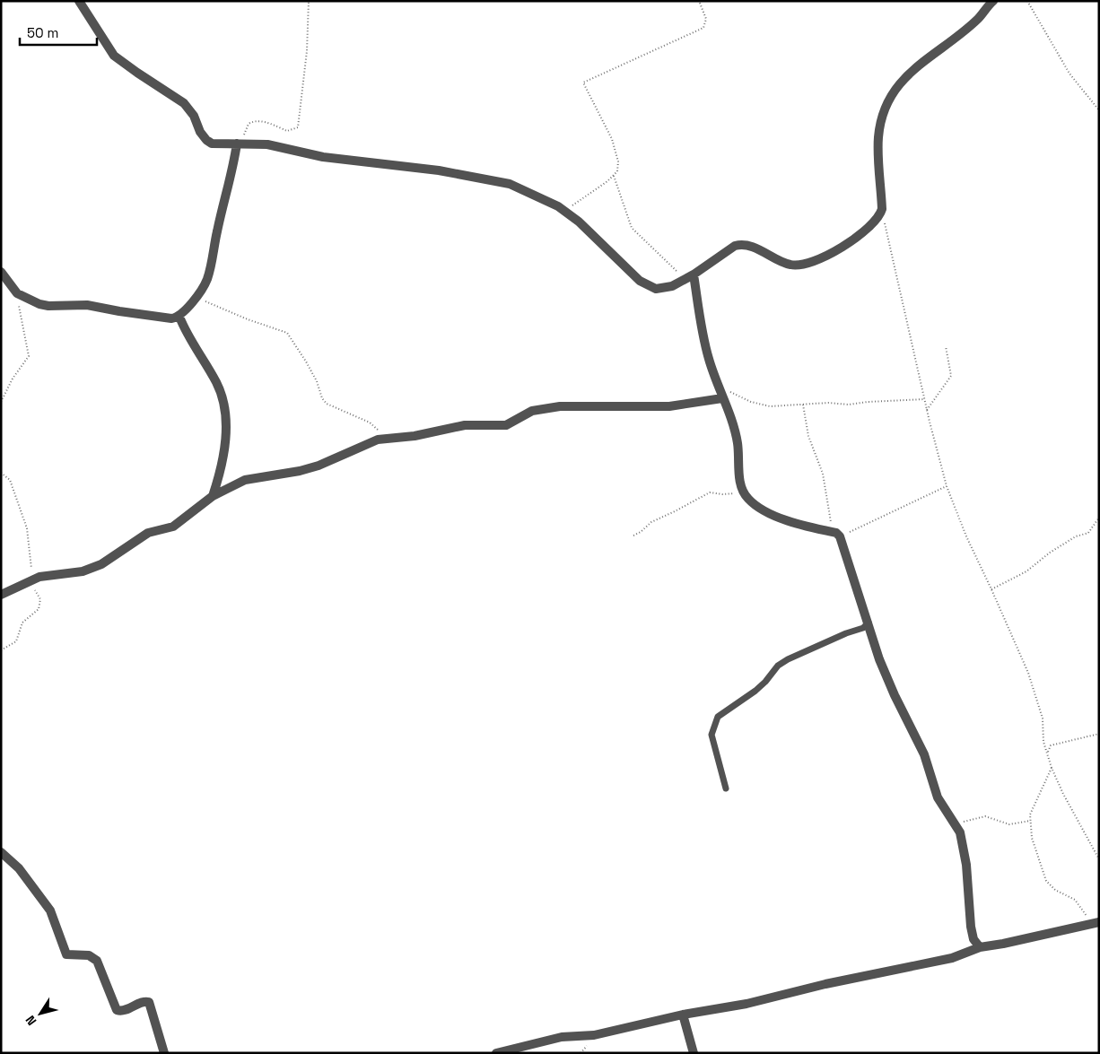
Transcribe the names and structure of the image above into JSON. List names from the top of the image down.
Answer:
{
  "scale_bar": "50 m",
  "north": "bottom left"
}
